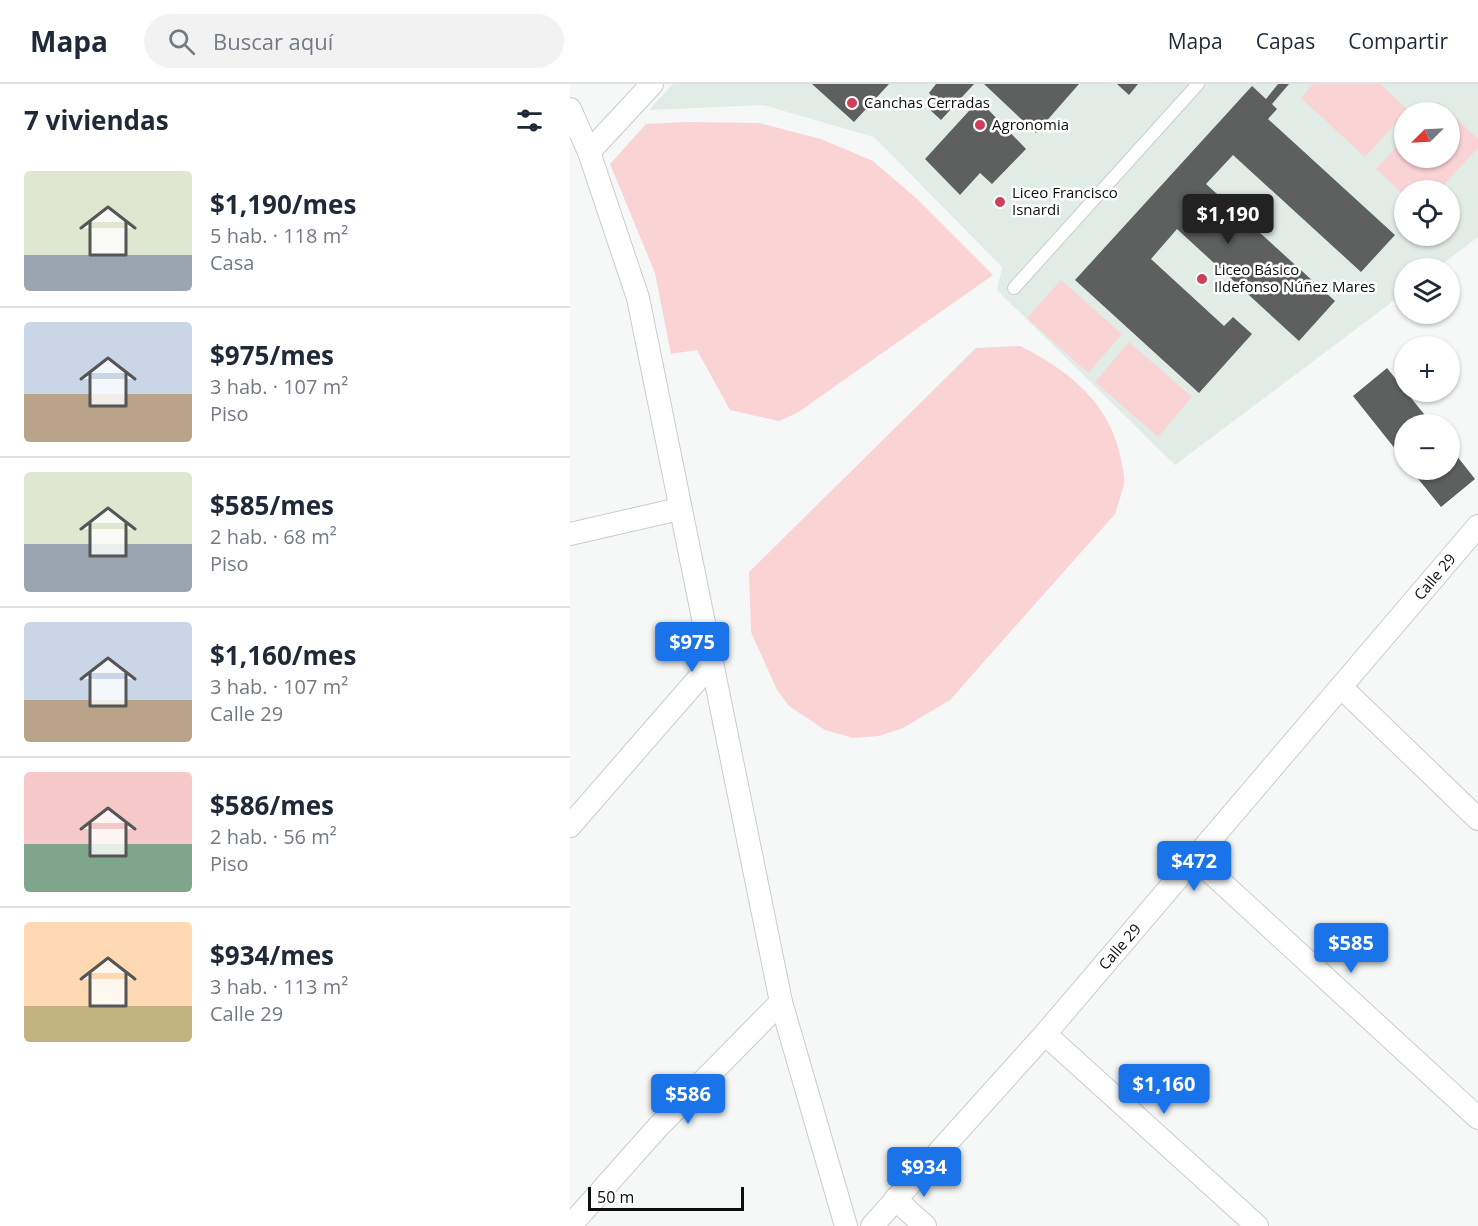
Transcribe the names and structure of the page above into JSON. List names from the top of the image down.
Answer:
{
  "streets": {
    "street": ["Calle 29"]
  },
  "places": [
    "Canchas Cerradas",
    "Agronomia",
    "Liceo Francisco Isnardi",
    "Liceo Básico Ildefonso Núñez Mares"
  ],
  "scale_bar": "50 m",
  "north": "bottom left",
  "page": {
    "header": "Mapa",
    "search": "Buscar aquí",
    "nav": ["Mapa", "Capas", "Compartir"],
    "heading": "7 viviendas",
    "map_buttons": ["+", "−"],
    "list": [
      {
        "name": "$1,190/mes",
        "note": "5 hab. · 118 m² · Casa"
      },
      {
        "name": "$975/mes",
        "note": "3 hab. · 107 m² · Piso"
      },
      {
        "name": "$585/mes",
        "note": "2 hab. · 68 m² · Piso"
      },
      {
        "name": "$1,160/mes",
        "note": "3 hab. · 107 m² · Calle 29"
      },
      {
        "name": "$586/mes",
        "note": "2 hab. · 56 m² · Piso"
      },
      {
        "name": "$934/mes",
        "note": "3 hab. · 113 m² · Calle 29"
      }
    ],
    "price": [
      "$1,190",
      "$975",
      "$472",
      "$585",
      "$1,160",
      "$586",
      "$934"
    ],
    "scale": "50 m"
  }
}
